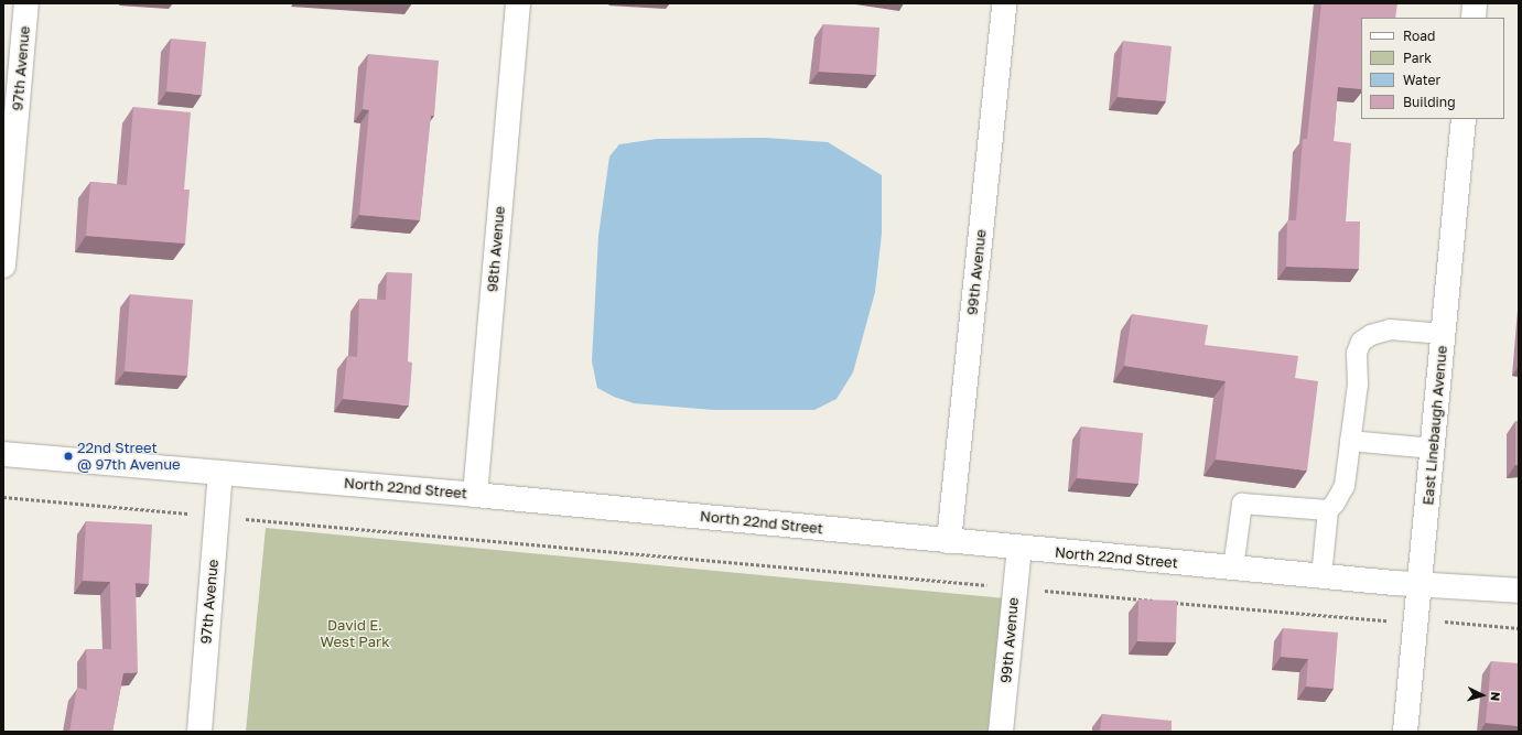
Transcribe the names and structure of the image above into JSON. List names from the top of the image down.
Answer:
{
  "streets": {
    "street": [
      "97th Avenue",
      "98th Avenue",
      "99th Avenue",
      "East Linebaugh Avenue",
      "North 22nd Street"
    ]
  },
  "crossings": [
    ["97th Avenue", "North 22nd Street"],
    ["98th Avenue", "North 22nd Street"],
    ["99th Avenue", "North 22nd Street"],
    ["East Linebaugh Avenue", "North 22nd Street"]
  ],
  "parks": ["David E. West Park"],
  "places": ["22nd Street @ 97th Avenue"],
  "legend": [
    "Road",
    "Park",
    "Water",
    "Building"
  ],
  "north": "right"
}
